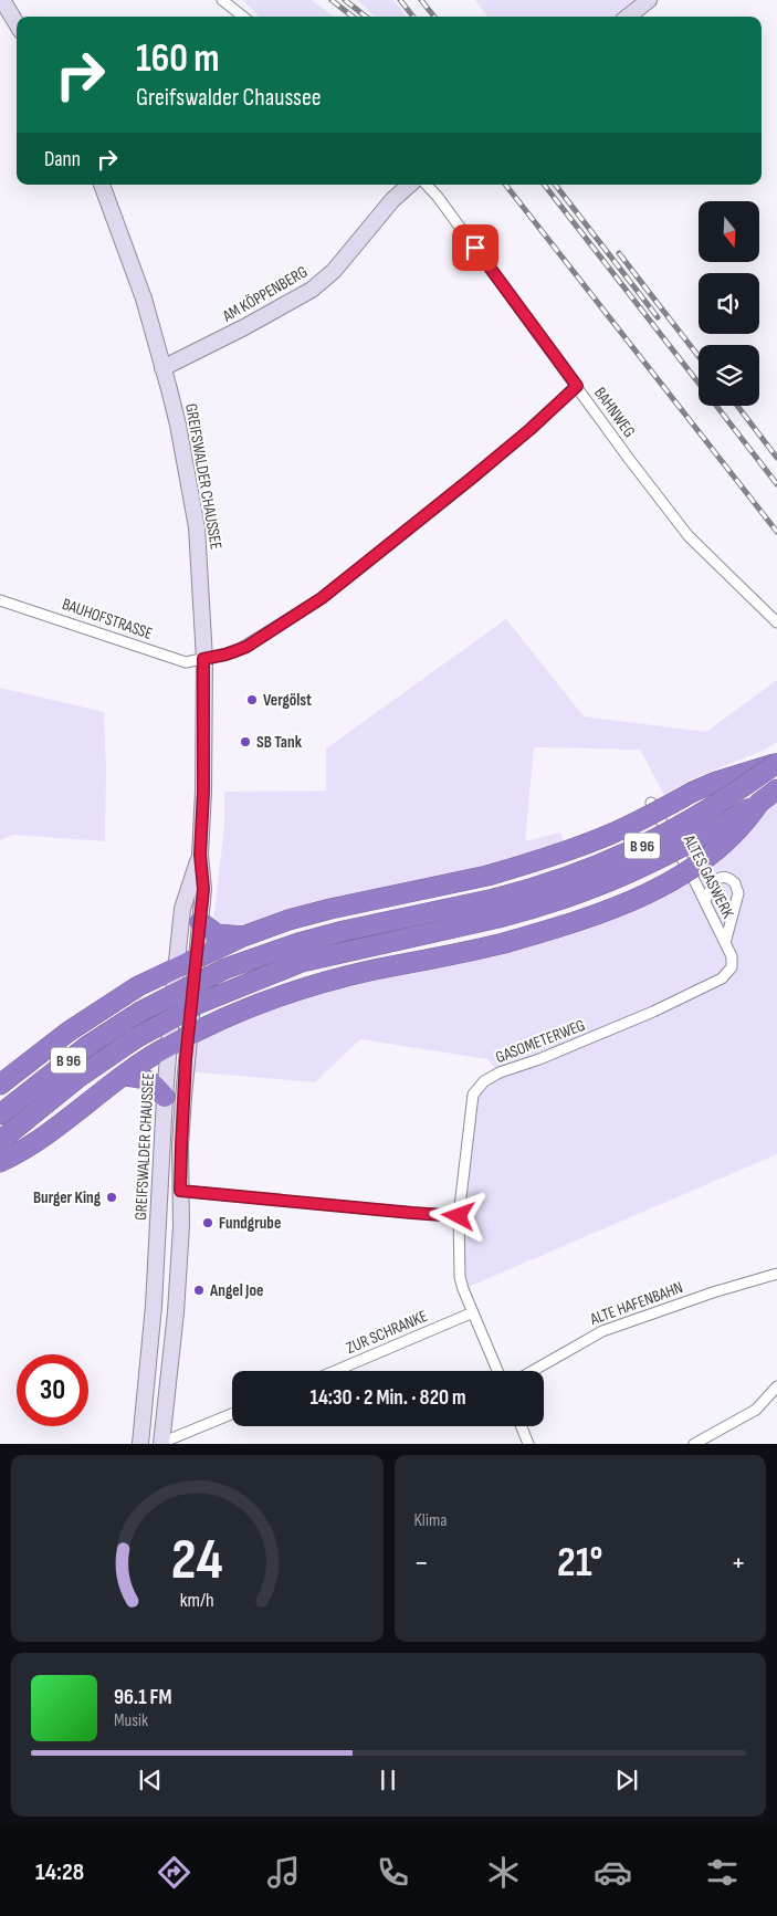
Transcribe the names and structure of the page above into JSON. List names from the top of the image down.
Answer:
{
  "streets": {
    "highway": ["B 96"],
    "main road": ["AM KÖPPENBERG", "GREIFSWALDER CHAUSSEE"],
    "street": [
      "BAHNWEG",
      "BAUHOFSTRASSE",
      "ALTES GASWERK",
      "GASOMETERWEG",
      "ALTE HAFENBAHN",
      "ZUR SCHRANKE"
    ]
  },
  "crossings": [
    ["AM KÖPPENBERG", "GREIFSWALDER CHAUSSEE"],
    ["BAHNWEG", "BAUHOFSTRASSE"],
    ["GREIFSWALDER CHAUSSEE", "BAUHOFSTRASSE"],
    ["ALTES GASWERK", "GASOMETERWEG"],
    ["GASOMETERWEG", "ZUR SCHRANKE"]
  ],
  "places": [
    "Vergölst",
    "SB Tank",
    "Burger King",
    "Fundgrube",
    "Angel Joe"
  ],
  "north": "bottom",
  "page": {
    "turn": ["160 m", "Greifswalder Chaussee"],
    "then": "Dann",
    "limit": "30",
    "trip": "14:30 · 2 Min. · 820 m",
    "tile": "Klima",
    "heat": ["−", "21°", "+"],
    "song": ["96.1 FM", "Musik"],
    "tabs": "14:28",
    "gauge": ["24", "km/h"]
  }
}
